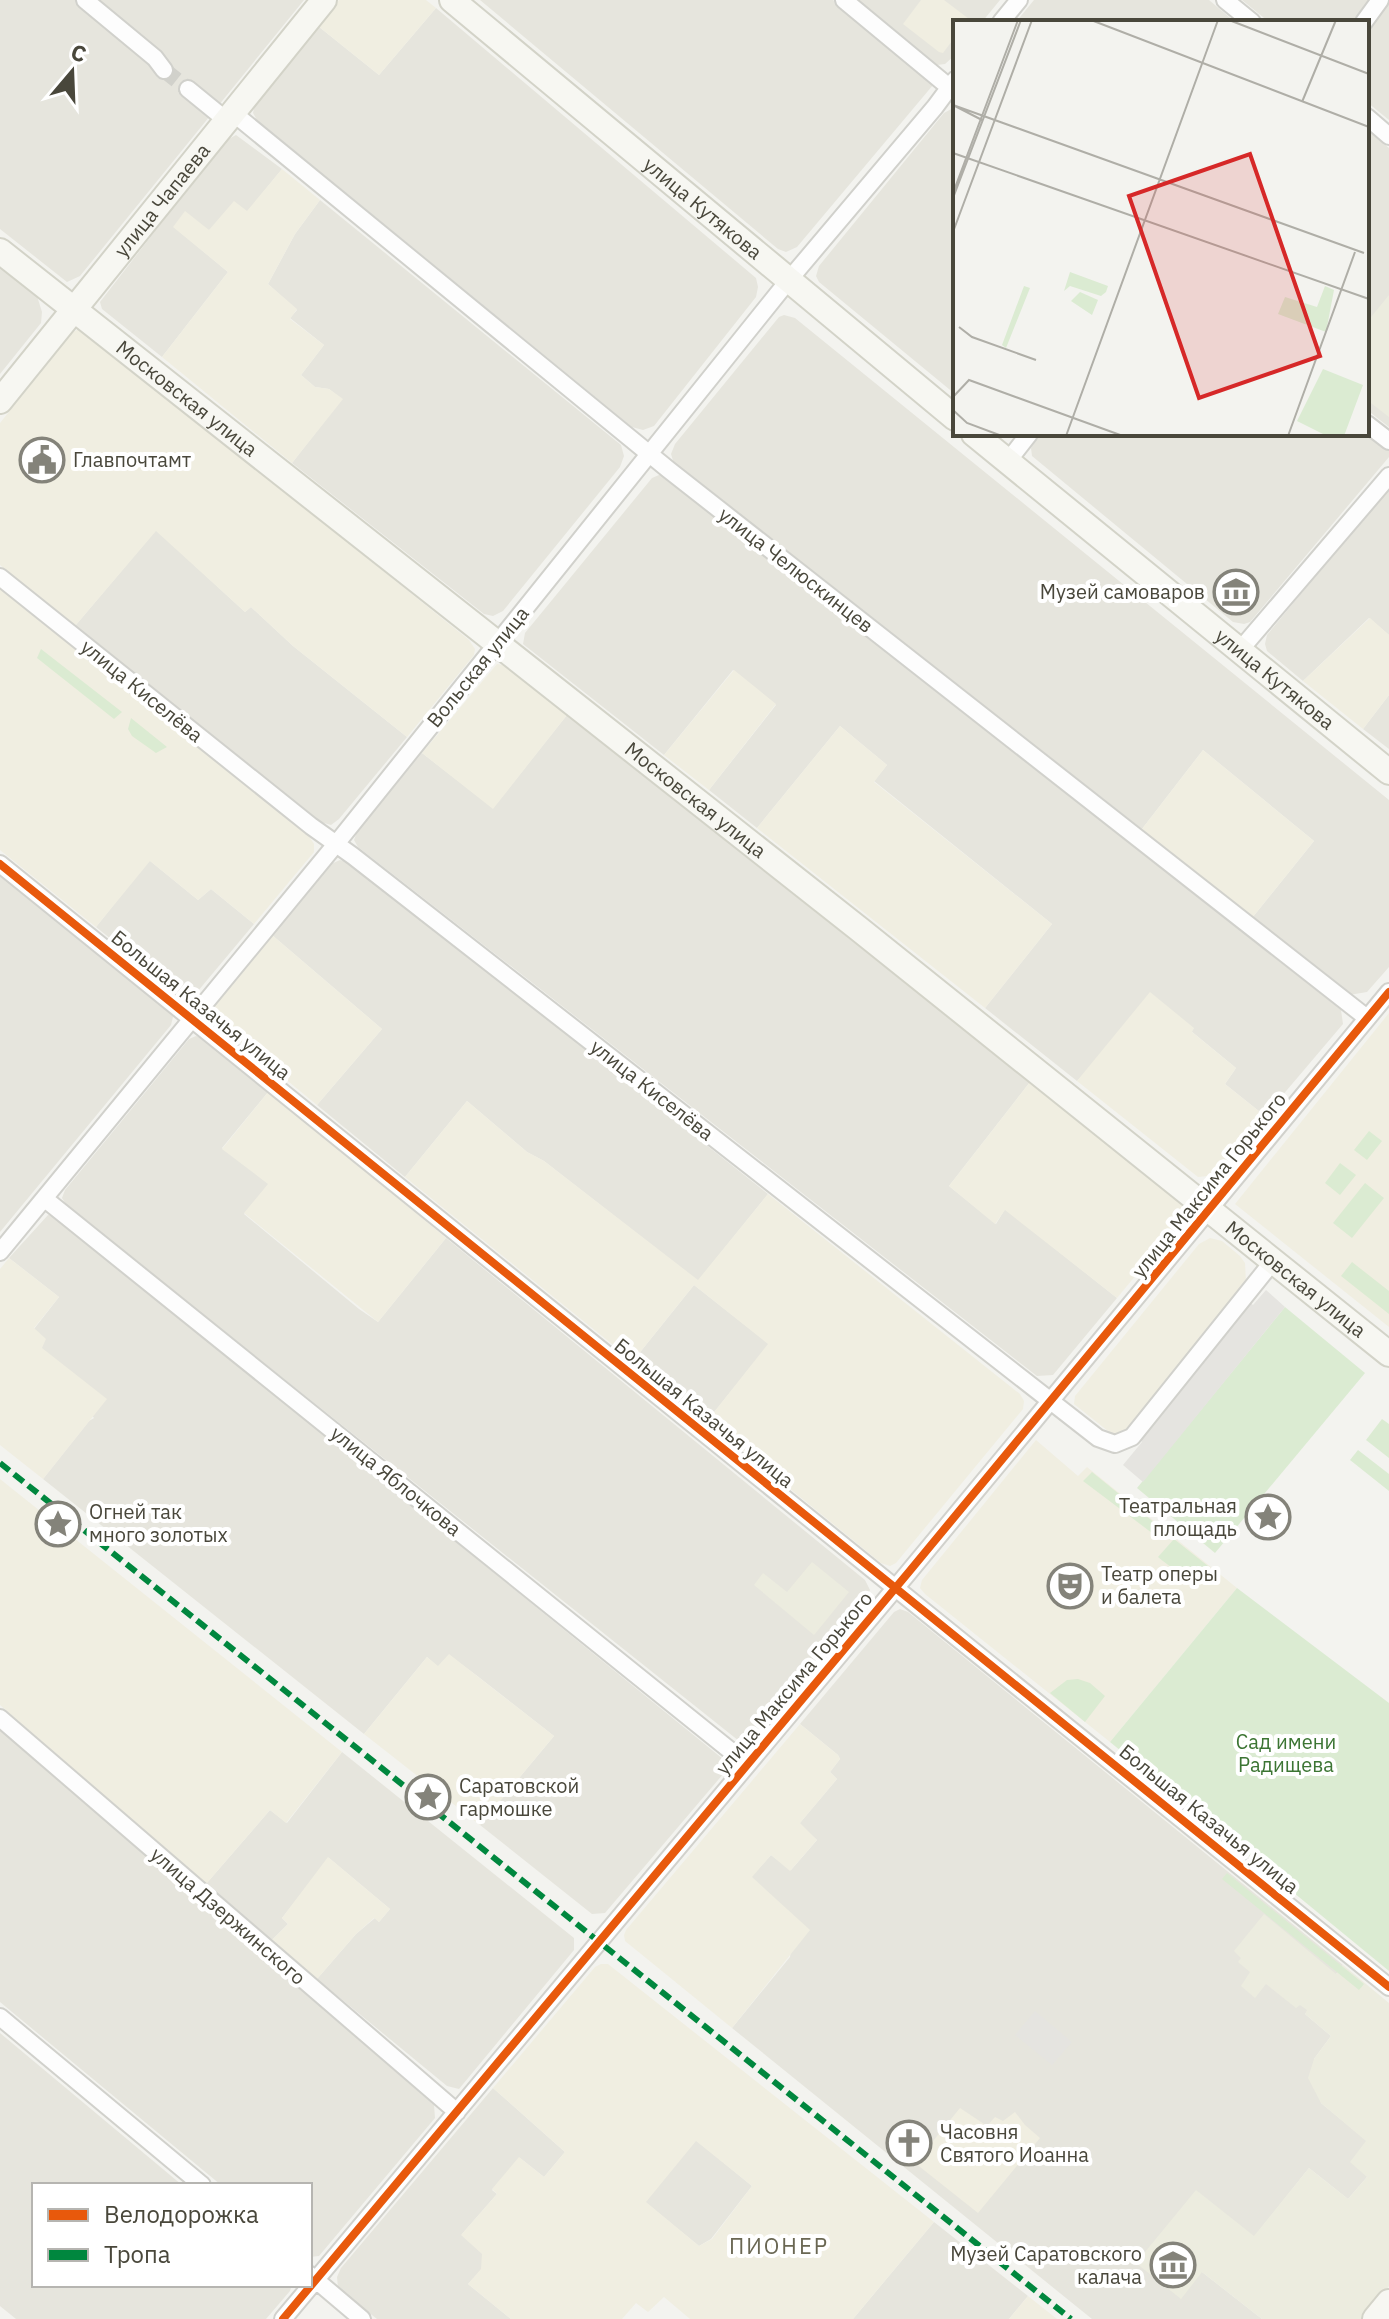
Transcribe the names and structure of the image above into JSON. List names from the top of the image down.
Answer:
{
  "streets": {
    "main road": ["улица Чапаева", "улица Кутякова", "Московская улица"],
    "street": [
      "улица Челюскинцев",
      "Вольская улица",
      "улица Киселёва",
      "Большая Казачья улица",
      "улица Максима Горького",
      "улица Яблочкова",
      "улица Дзержинского"
    ]
  },
  "crossings": [
    ["улица Чапаева", "Московская улица"],
    ["улица Чапаева", "улица Челюскинцев"],
    ["улица Кутякова", "Вольская улица"],
    ["Московская улица", "Вольская улица"],
    ["Московская улица", "улица Киселёва"],
    ["Московская улица", "улица Максима Горького"],
    ["улица Челюскинцев", "Вольская улица"],
    ["улица Челюскинцев", "улица Максима Горького"],
    ["Вольская улица", "улица Киселёва"],
    ["Вольская улица", "Большая Казачья улица"],
    ["Вольская улица", "улица Яблочкова"],
    ["улица Киселёва", "улица Максима Горького"],
    ["Большая Казачья улица", "улица Максима Горького"],
    ["улица Максима Горького", "улица Яблочкова"],
    ["улица Максима Горького", "улица Дзержинского"]
  ],
  "districts": ["ПИОНЕР"],
  "parks": ["Сад имени Радищева"],
  "places": {
    "public building": ["Главпочтамт"],
    "museum": ["Музей самоваров", "Музей Саратовского калача"],
    "place": ["Театральная площадь", "Огней так много золотых", "Саратовской гармошке"],
    "theatre": ["Театр оперы и балета"],
    "church": ["Часовня Святого Иоанна"]
  },
  "legend": ["Велодорожка", "Тропа"],
  "north": "top"
}
